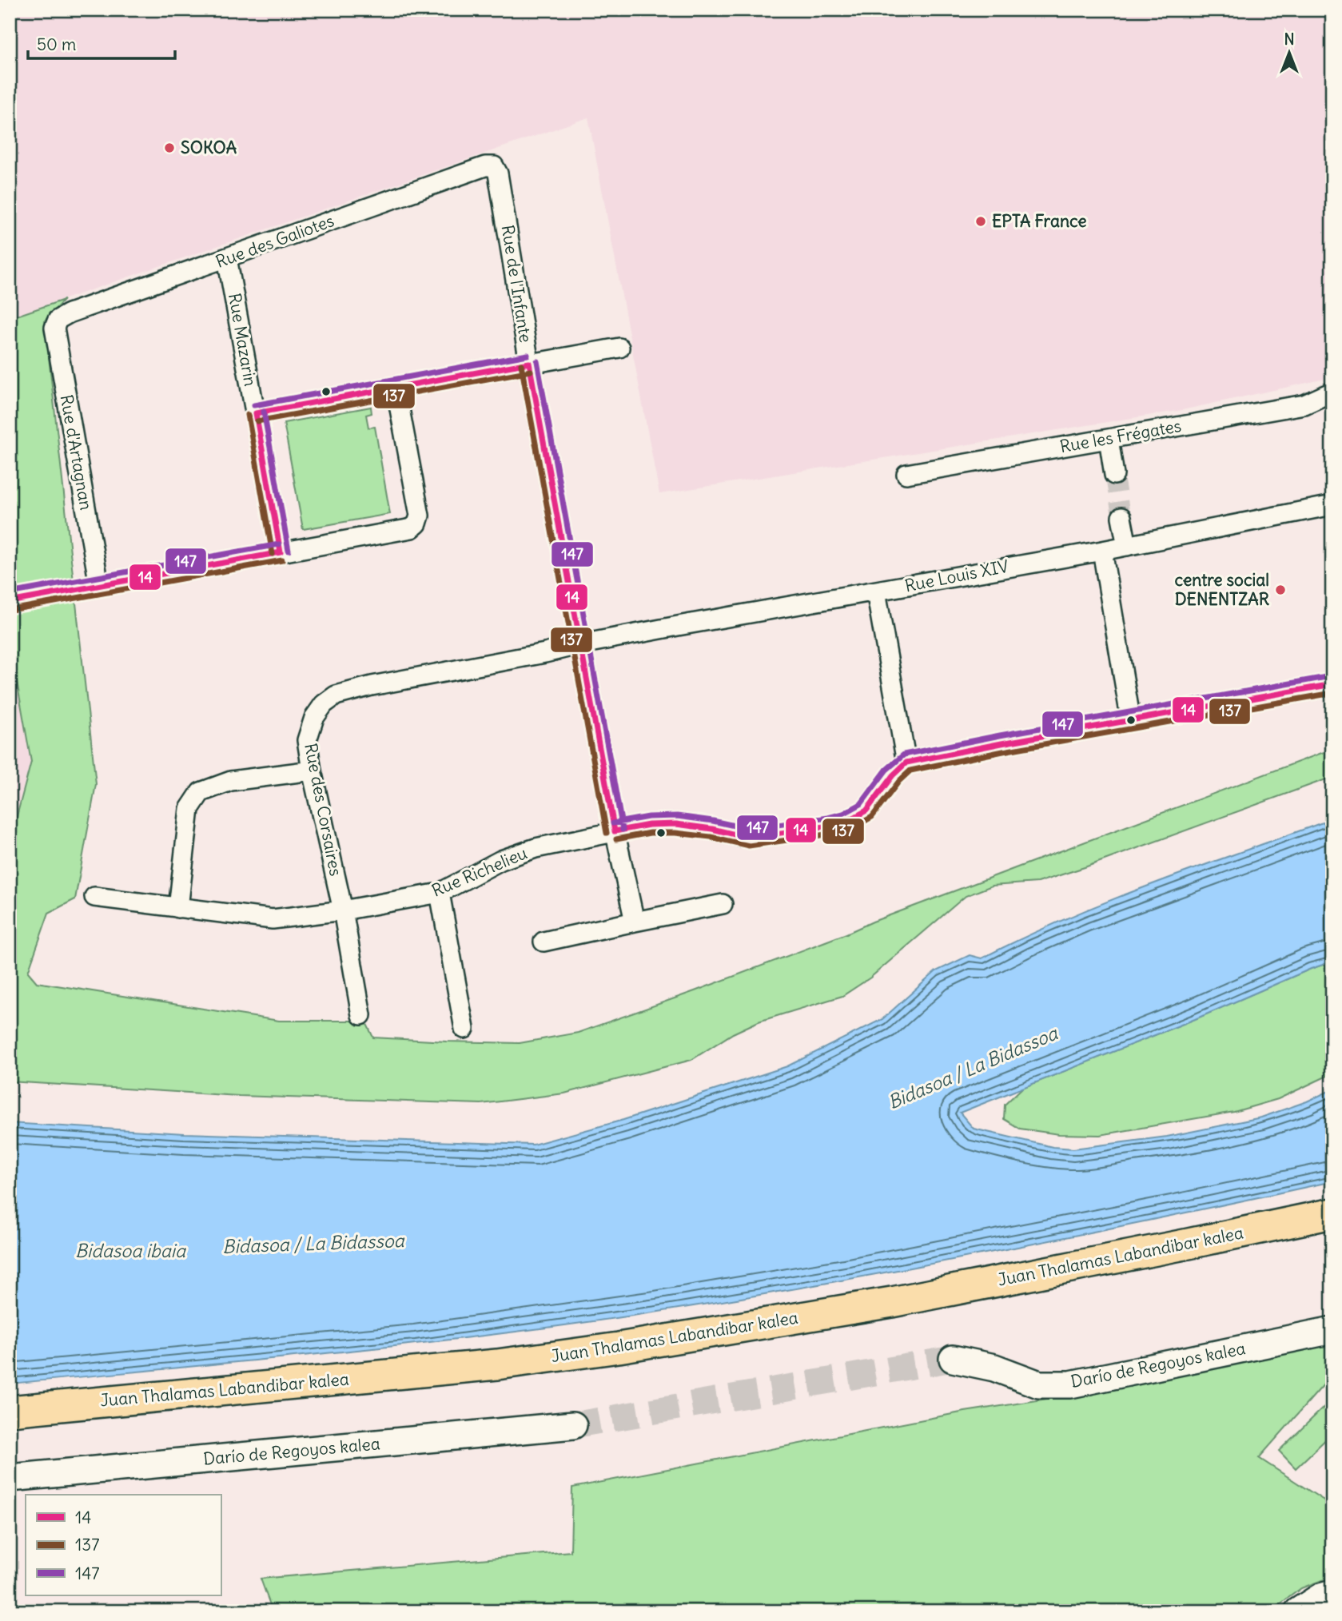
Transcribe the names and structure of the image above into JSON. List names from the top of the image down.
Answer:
{
  "streets": {
    "main road": ["Juan Thalamas Labandibar kalea"],
    "street": [
      "Rue des Galiotes",
      "Rue de l'Infante",
      "Rue Mazarin",
      "Rue les Frégates",
      "Rue d'Artagnan",
      "Rue Louis XIV",
      "Rue des Corsaires",
      "Rue Richelieu",
      "Darío de Regoyos kalea"
    ]
  },
  "crossings": [
    ["Rue des Galiotes", "Rue de l'Infante"],
    ["Rue des Galiotes", "Rue Mazarin"],
    ["Rue des Galiotes", "Rue d'Artagnan"],
    ["Rue de l'Infante", "Rue Louis XIV"],
    ["Rue de l'Infante", "Rue des Corsaires"],
    ["Rue de l'Infante", "Rue Richelieu"],
    ["Rue Louis XIV", "Rue des Corsaires"],
    ["Rue des Corsaires", "Rue Richelieu"]
  ],
  "water": ["Bidasoa / La Bidassoa", "Bidasoa ibaia"],
  "places": ["SOKOA", "EPTA France", "centre social DENENTZAR"],
  "lines": ["transit line 147", "transit line 14", "transit line 137"],
  "legend": ["14", "137", "147"],
  "scale_bar": "50 m",
  "north": "top"
}
